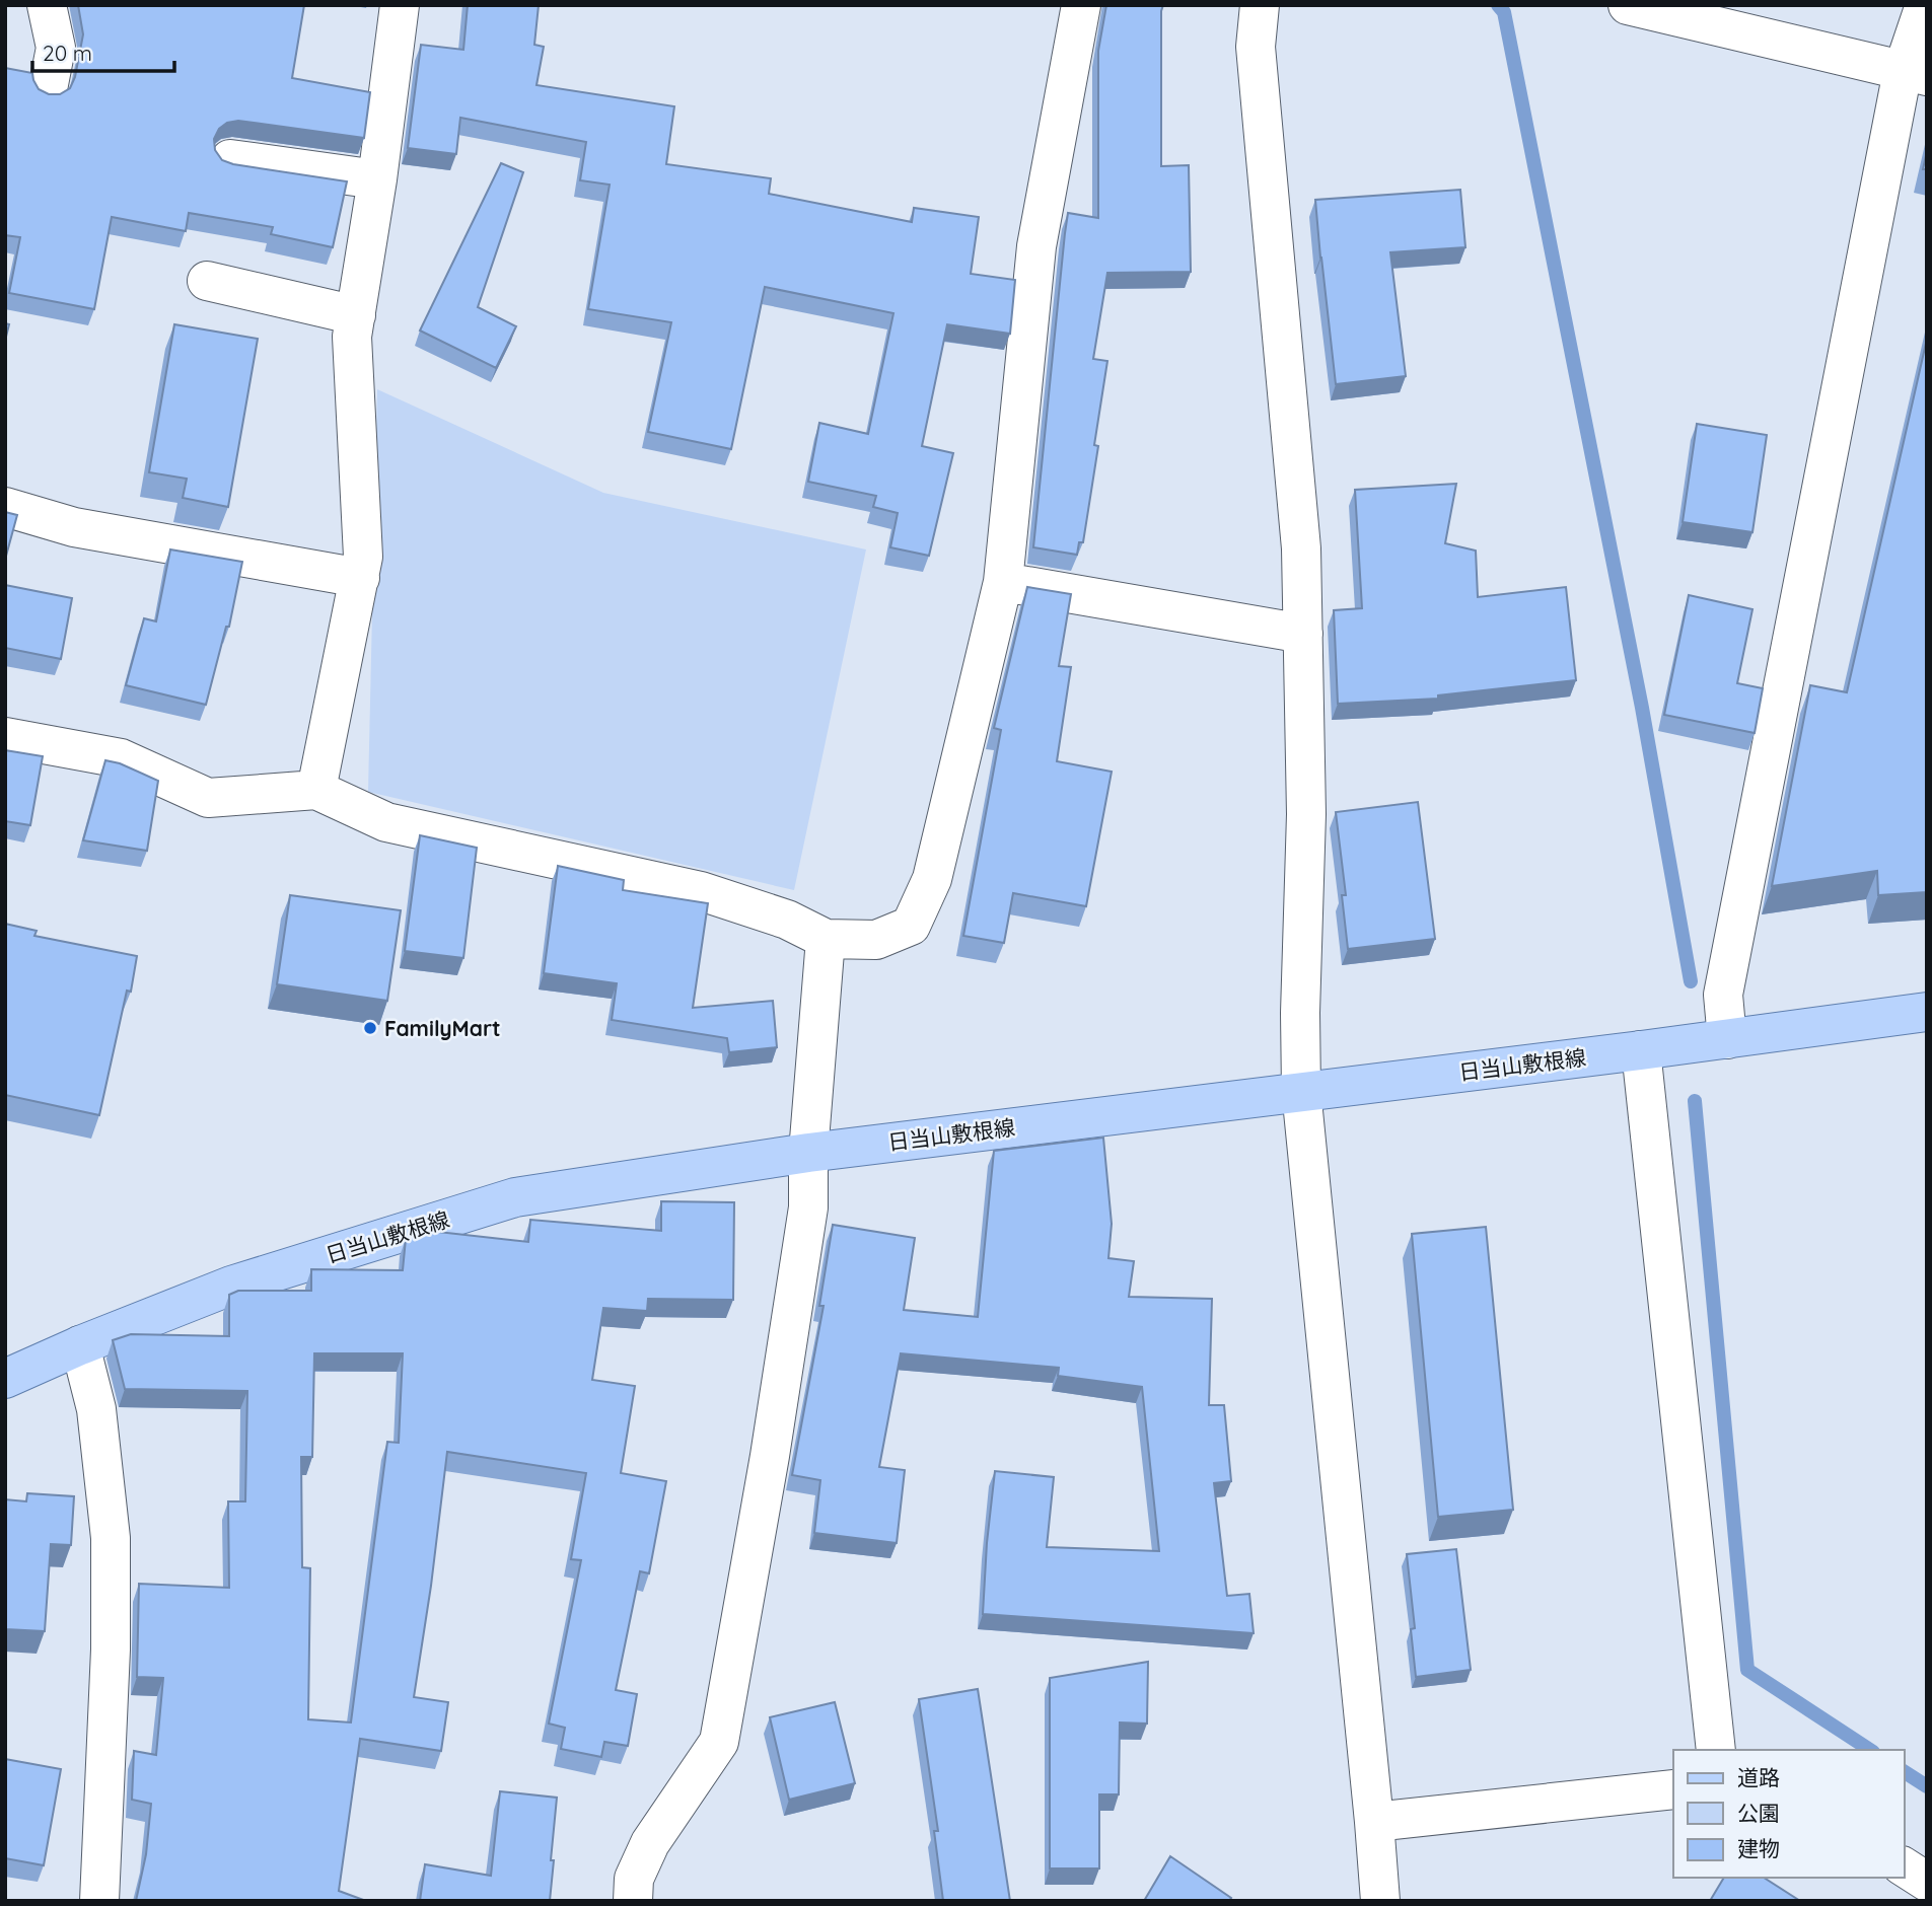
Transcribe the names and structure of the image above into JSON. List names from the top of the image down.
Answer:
{
  "streets": {
    "main road": ["日当山敷根線"]
  },
  "places": ["FamilyMart"],
  "legend": ["道路", "公園", "建物"],
  "scale_bar": "20 m"
}
